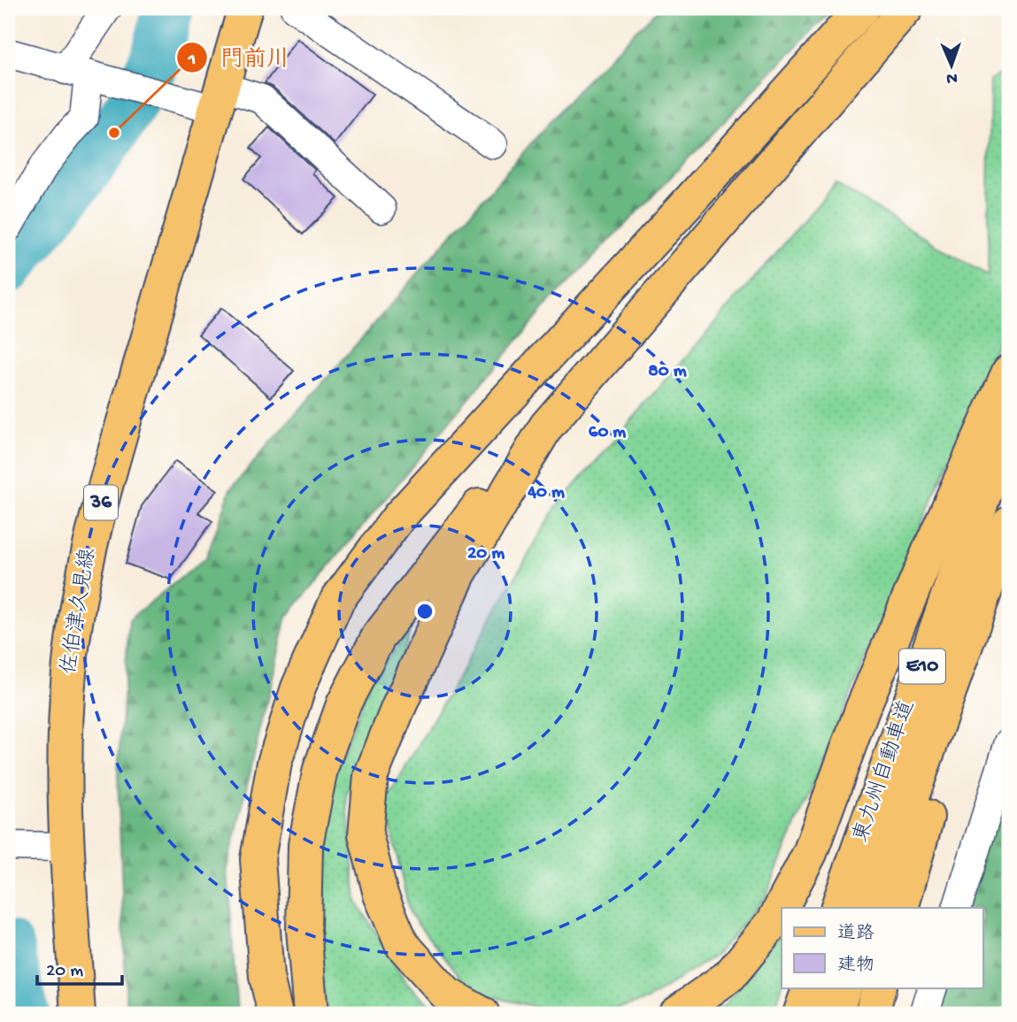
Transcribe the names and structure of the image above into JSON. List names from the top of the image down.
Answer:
{
  "streets": {
    "main road": [
      "36",
      "佐伯津久見線",
      "E10",
      "東九州自動車道"
    ]
  },
  "places": ["門前川"],
  "legend": ["道路", "建物"],
  "scale_bar": "20 m",
  "north": "bottom",
  "rings": [
    "80 m",
    "60 m",
    "40 m",
    "20 m"
  ]
}
